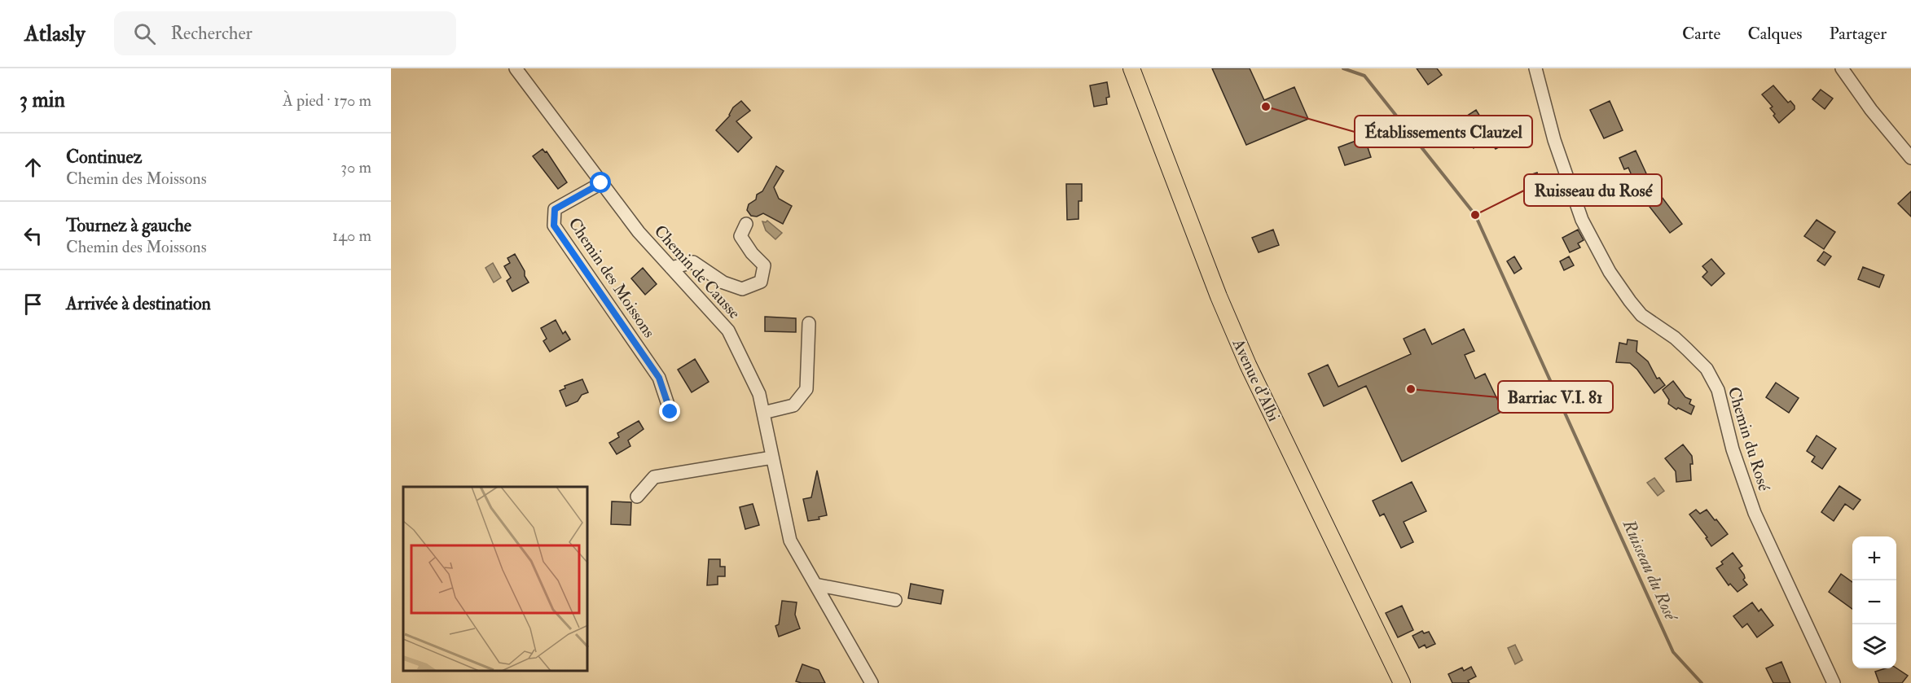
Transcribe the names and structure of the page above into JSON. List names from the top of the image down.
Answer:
{
  "streets": {
    "main road": ["Avenue d'Albi"],
    "street": ["Chemin de Causse", "Chemin des Moissons", "Chemin du Rosé"]
  },
  "crossings": [
    ["Chemin de Causse", "Chemin des Moissons"]
  ],
  "water": ["Ruisseau du Rosé"],
  "places": ["Établissements Clauzel", "Ruisseau du Rosé", "Barriac V.I. 81"],
  "page": {
    "header": "Atlasly",
    "search": "Rechercher",
    "nav": ["Carte", "Calques", "Partager"],
    "heading": ["3 min", "À pied · 170 m"],
    "list": [
      ["Continuez", "Chemin des Moissons", "30 m"],
      ["Tournez à gauche", "Chemin des Moissons", "140 m"],
      "Arrivée à destination"
    ],
    "map_buttons": ["+", "−"]
  }
}
